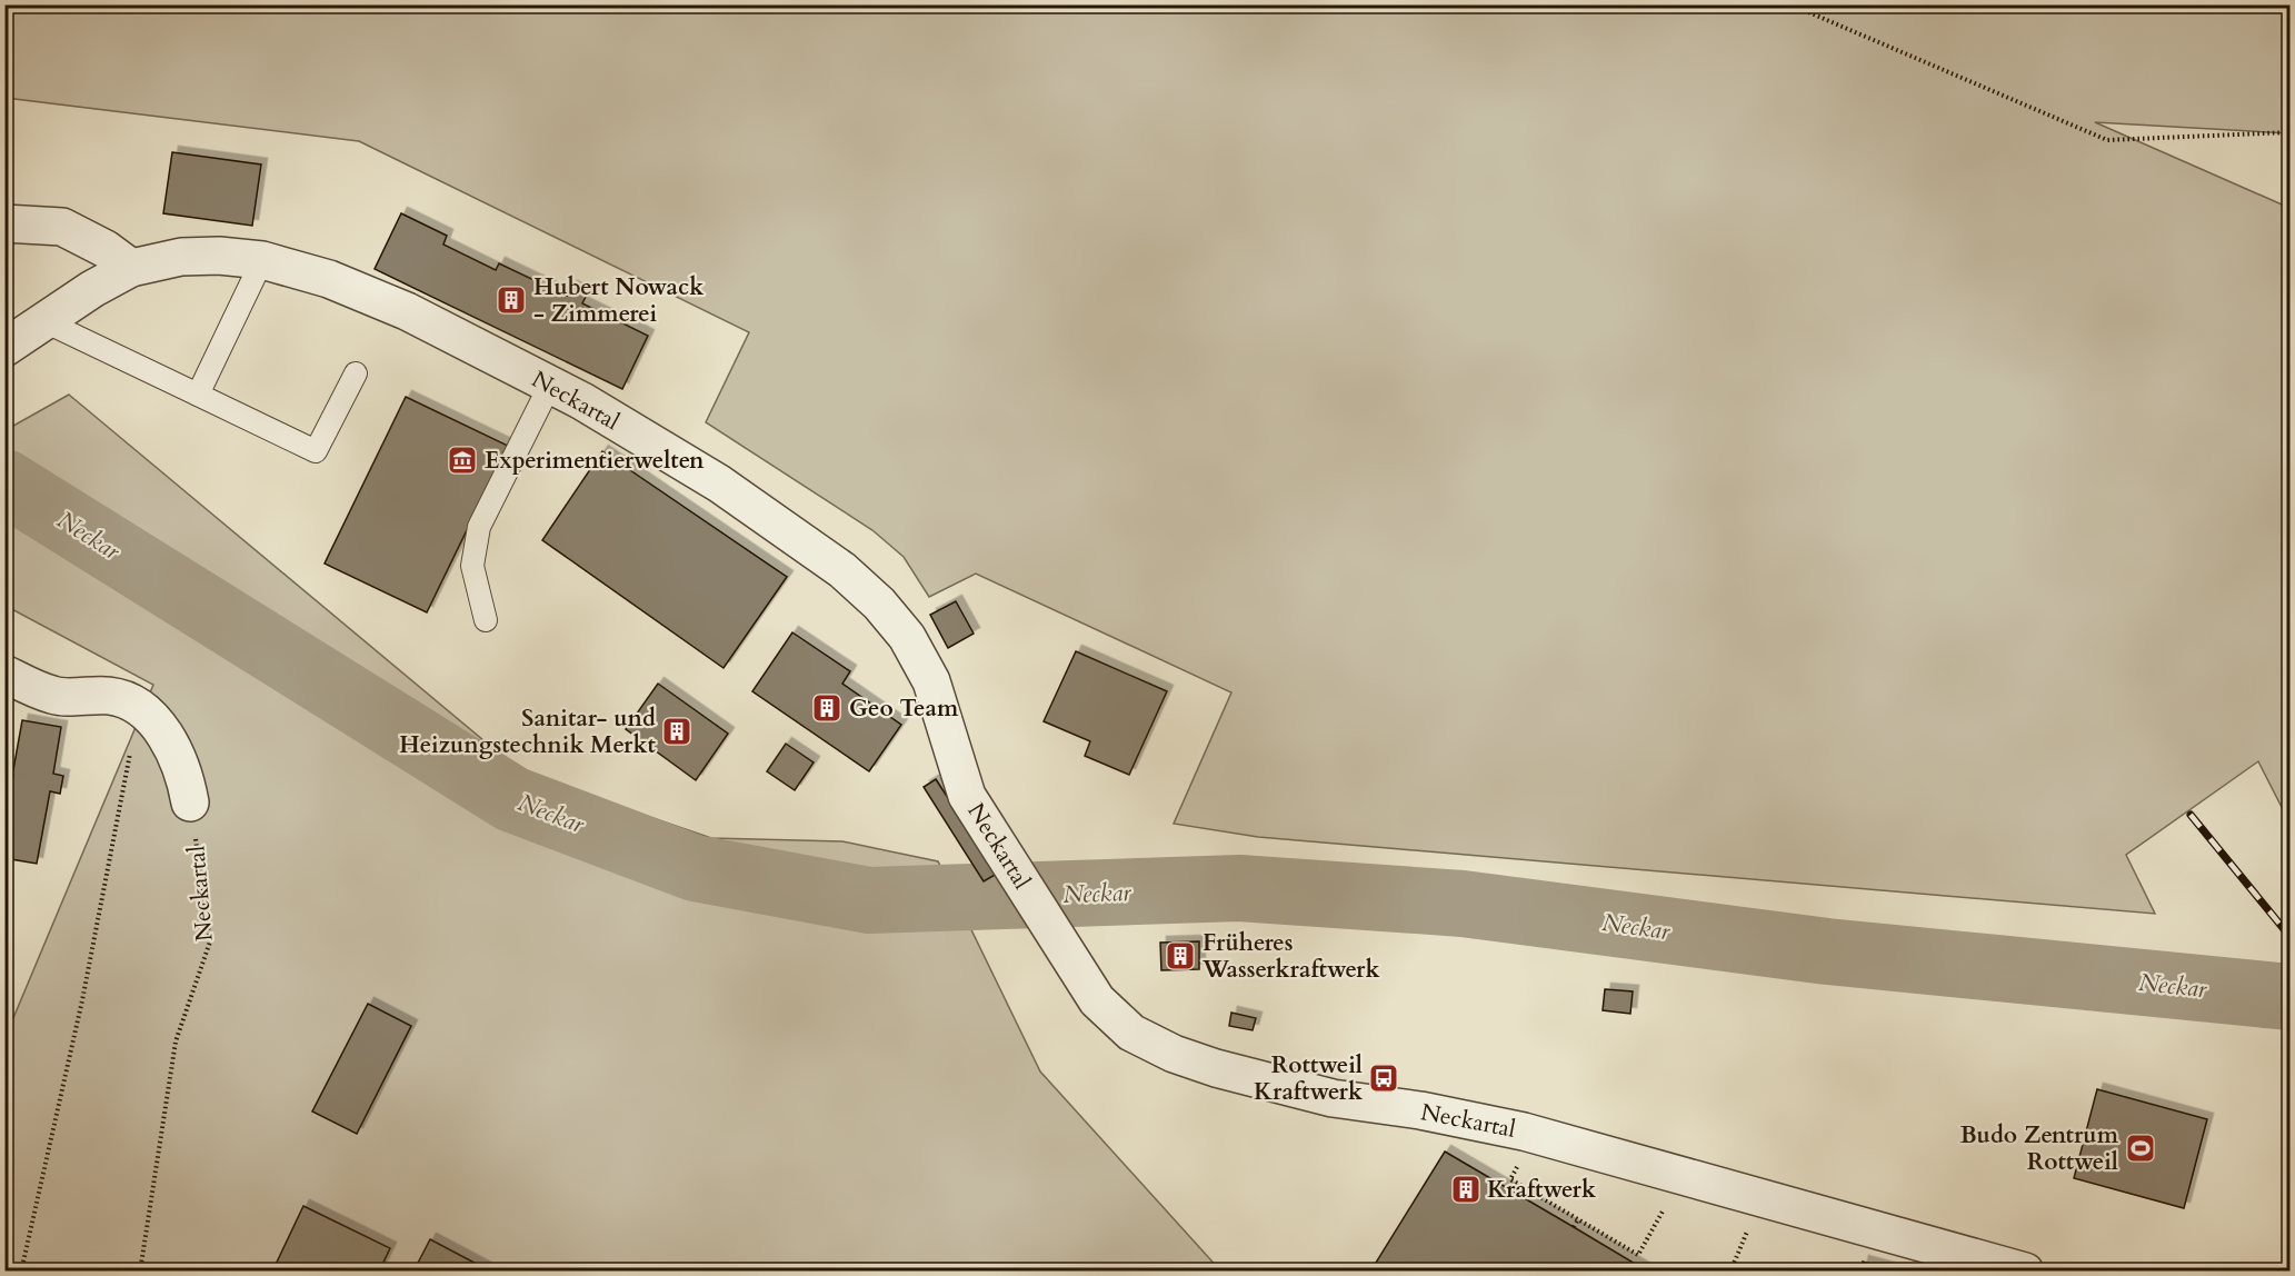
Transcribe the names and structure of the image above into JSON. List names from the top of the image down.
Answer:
{
  "streets": {
    "street": ["Neckartal"]
  },
  "water": ["Neckar"],
  "places": {
    "building": [
      "Hubert Nowack - Zimmerei",
      "Geo Team",
      "Sanitar- und Heizungstechnik Merkt",
      "Früheres Wasserkraftwerk",
      "Kraftwerk"
    ],
    "museum": ["Experimentierwelten"],
    "bus stop": ["Rottweil Kraftwerk"],
    "sports": ["Budo Zentrum Rottweil"]
  }
}
